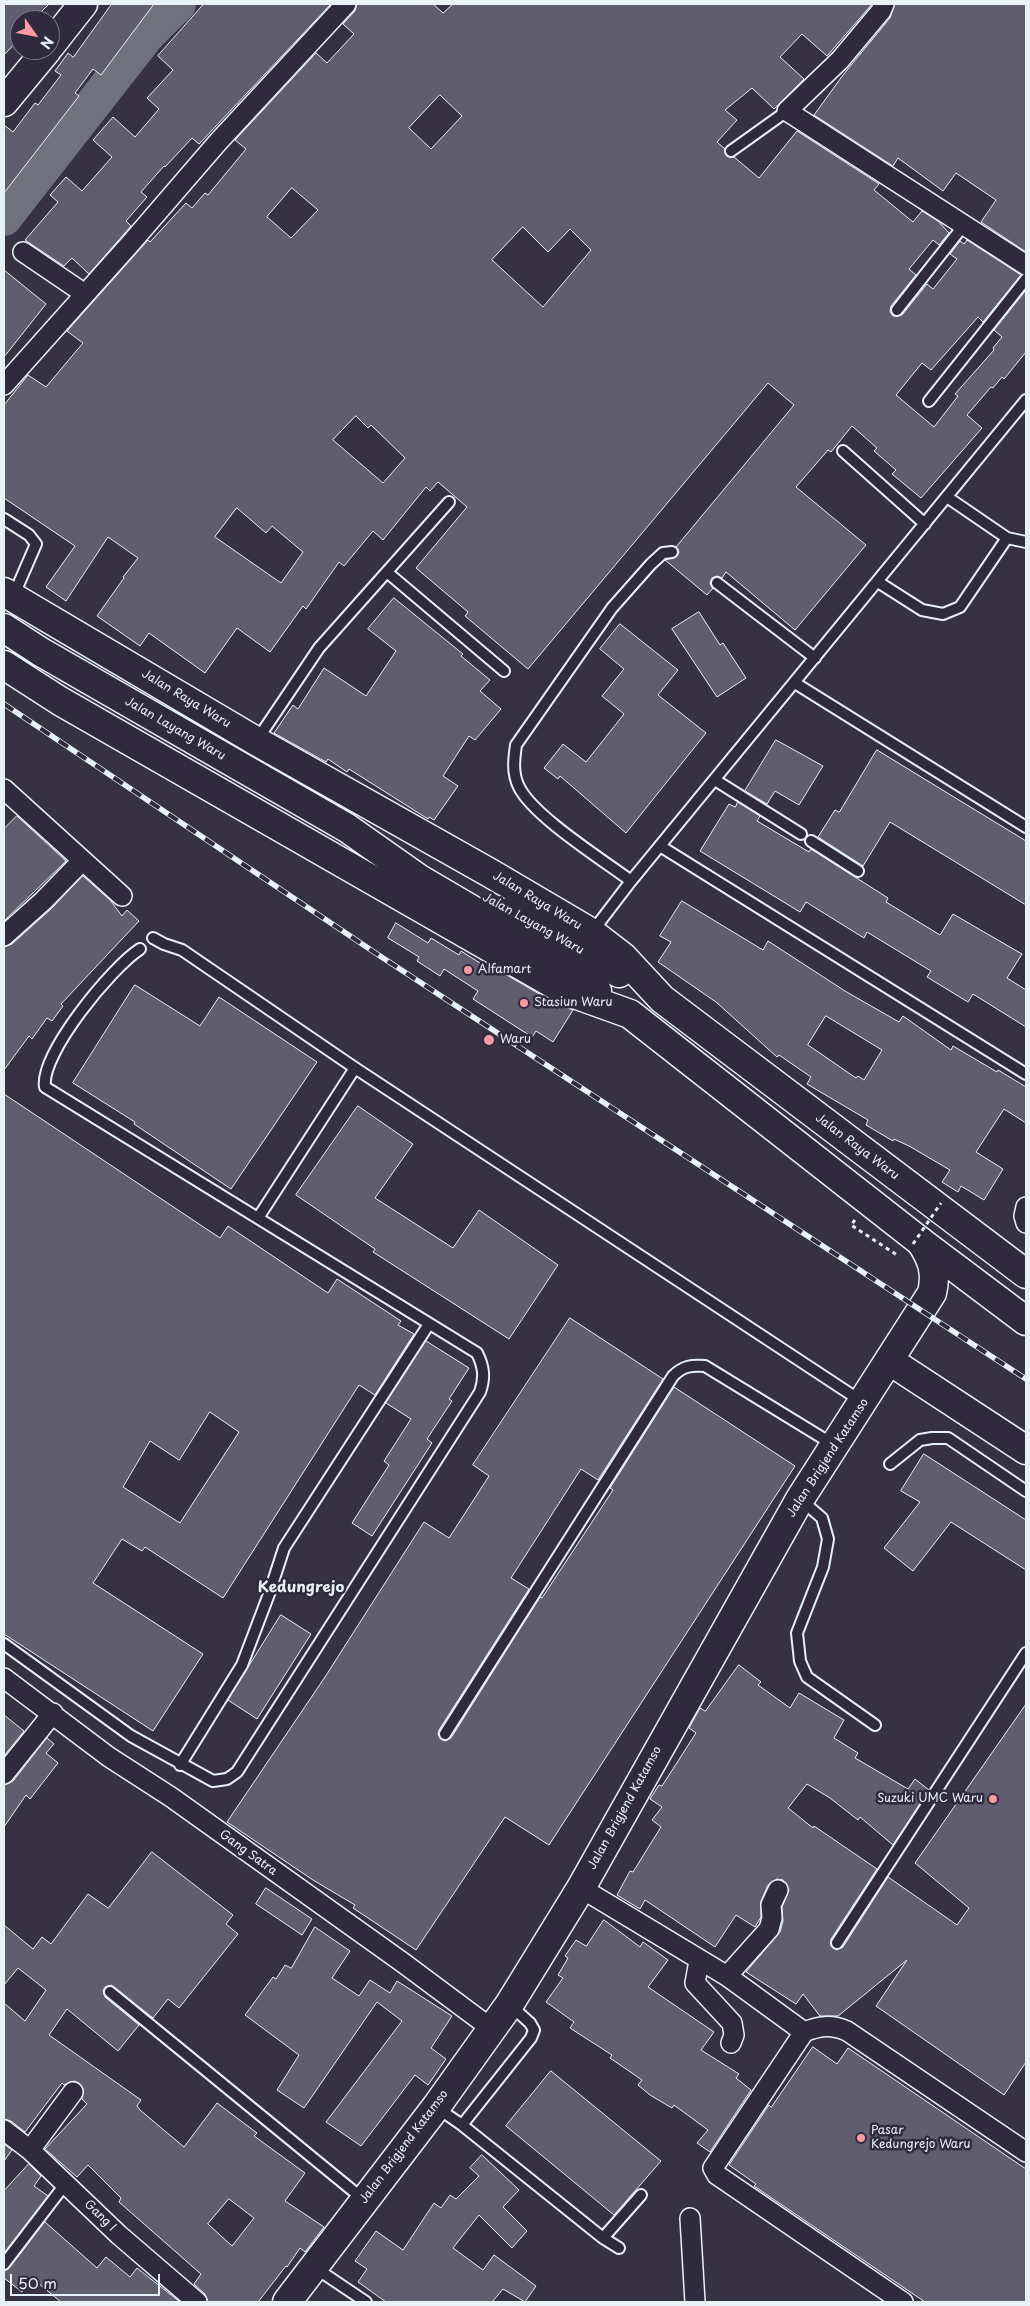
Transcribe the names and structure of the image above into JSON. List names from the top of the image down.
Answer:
{
  "streets": {
    "main road": ["Jalan Raya Waru", "Jalan Layang Waru", "Jalan Brigjend Katamso"],
    "street": ["Gang Satra", "Gang I"]
  },
  "crossings": [
    ["Jalan Raya Waru", "Jalan Layang Waru"],
    ["Jalan Brigjend Katamso", "Gang Satra"]
  ],
  "districts": ["Kedungrejo"],
  "places": [
    "Alfamart",
    "Stasiun Waru",
    "Waru",
    "Suzuki UMC Waru",
    "Pasar Kedungrejo Waru"
  ],
  "scale_bar": "50 m",
  "north": "bottom right"
}
